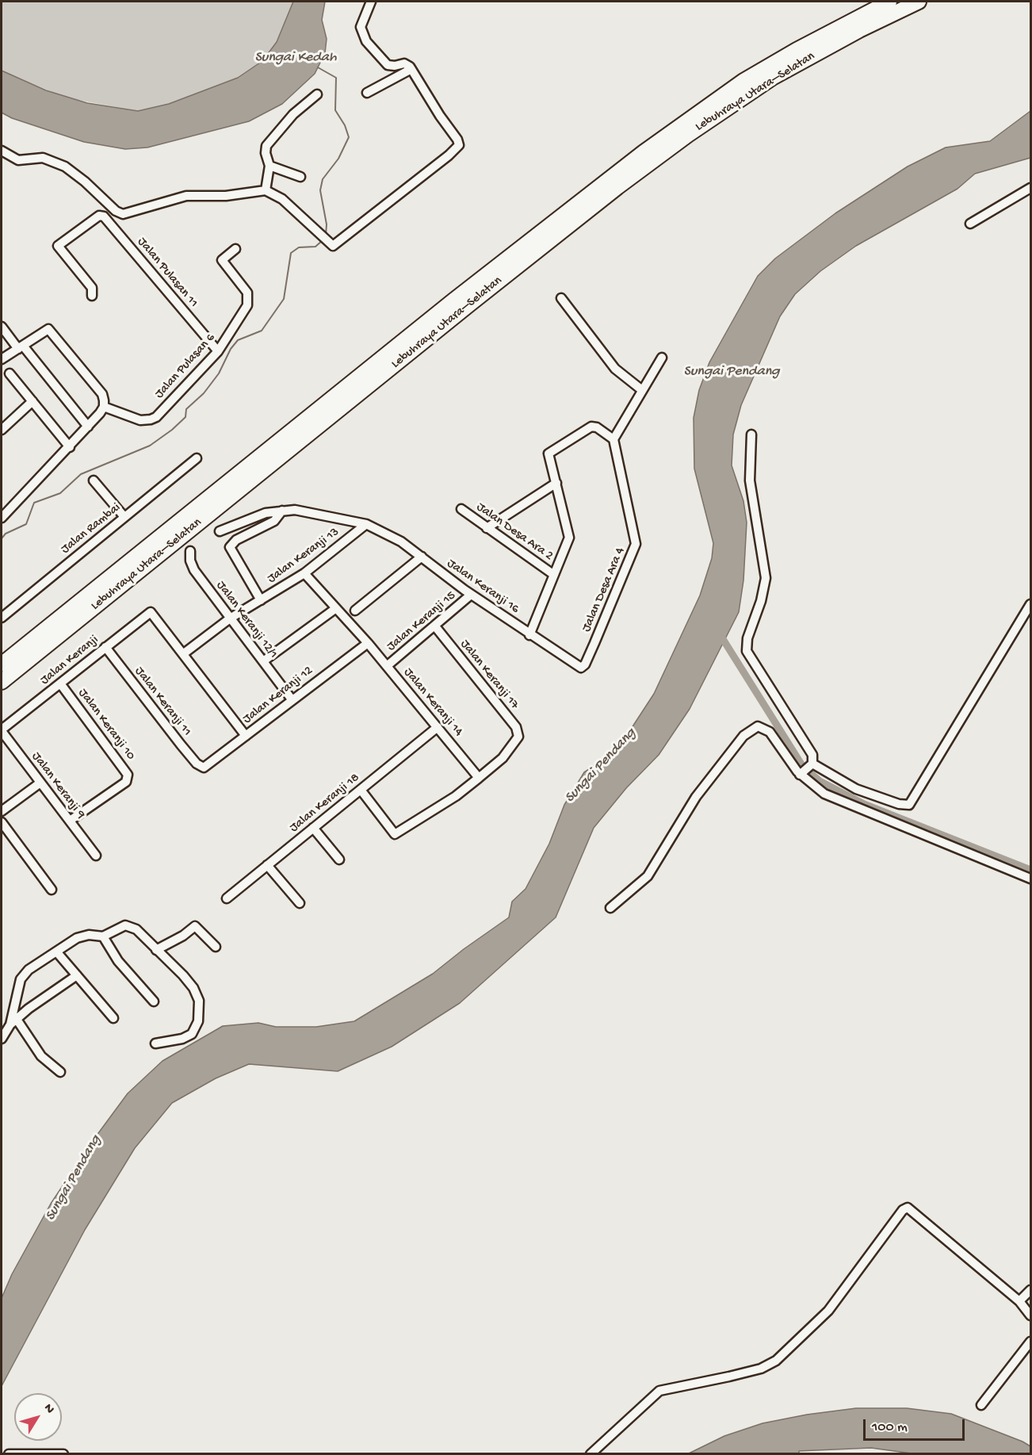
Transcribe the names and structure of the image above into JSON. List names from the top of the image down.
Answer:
{
  "streets": {
    "highway": ["Lebuhraya Utara–Selatan"],
    "street": [
      "Jalan Pulasan 11",
      "Jalan Pulasan 6",
      "Jalan Rambai",
      "Jalan Desa Ara 2",
      "Jalan Keranji 13",
      "Jalan Keranji 16",
      "Jalan Desa Ara 4",
      "Jalan Keranji 12/1",
      "Jalan Keranji 15",
      "Jalan Keranji",
      "Jalan Keranji 17",
      "Jalan Keranji 12",
      "Jalan Keranji 11",
      "Jalan Keranji 14",
      "Jalan Keranji 10",
      "Jalan Keranji 9",
      "Jalan Keranji 18"
    ]
  },
  "crossings": [
    ["Jalan Pulasan 11", "Jalan Pulasan 6"],
    ["Jalan Keranji 13", "Jalan Keranji 16"],
    ["Jalan Keranji 13", "Jalan Keranji 12/1"],
    ["Jalan Keranji 13", "Jalan Keranji"],
    ["Jalan Keranji 13", "Jalan Keranji 14"],
    ["Jalan Keranji 16", "Jalan Desa Ara 4"],
    ["Jalan Keranji 16", "Jalan Keranji 15"],
    ["Jalan Keranji 12/1", "Jalan Keranji 12"],
    ["Jalan Keranji 15", "Jalan Keranji 17"],
    ["Jalan Keranji 15", "Jalan Keranji 14"],
    ["Jalan Keranji", "Jalan Keranji 11"],
    ["Jalan Keranji", "Jalan Keranji 10"],
    ["Jalan Keranji", "Jalan Keranji 9"],
    ["Jalan Keranji 17", "Jalan Keranji 14"],
    ["Jalan Keranji 12", "Jalan Keranji 11"],
    ["Jalan Keranji 12", "Jalan Keranji 14"],
    ["Jalan Keranji 14", "Jalan Keranji 18"],
    ["Jalan Keranji 10", "Jalan Keranji 9"]
  ],
  "water": ["Sungai Kedah", "Sungai Pendang"],
  "scale_bar": "100 m",
  "north": "top right"
}
